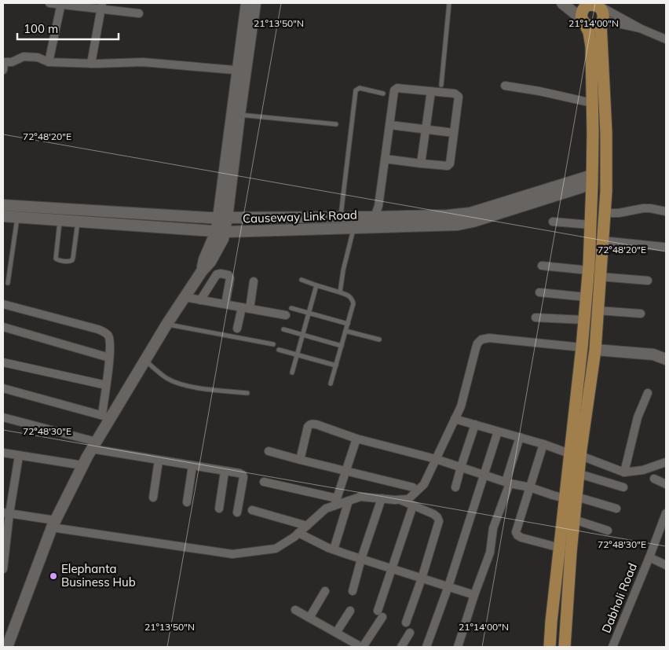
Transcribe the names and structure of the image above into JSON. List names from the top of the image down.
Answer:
{
  "streets": {
    "main road": ["Causeway Link Road"],
    "street": ["Dabholi Road"]
  },
  "places": ["Elephanta Business Hub"],
  "scale_bar": "100 m",
  "coordinates": [
    "21°13'50\"N",
    "21°14'00\"N",
    "72°48'20\"E",
    "72°48'30\"E"
  ]
}
